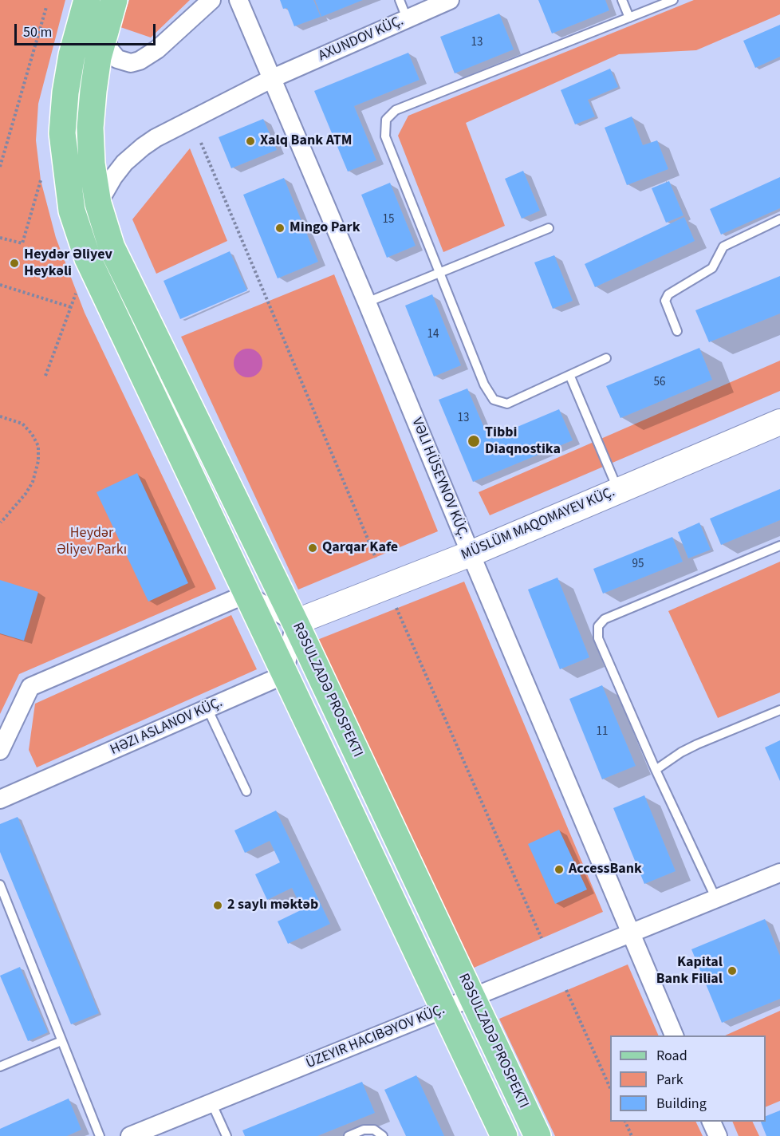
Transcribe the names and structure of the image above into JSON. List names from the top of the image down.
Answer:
{
  "streets": {
    "main road": ["MÜSLÜM MAQOMAYEV KÜÇ.", "RƏSULZADƏ PROSPEKTI"],
    "street": ["AXUNDOV KÜÇ.", "VƏLI HÜSEYNOV KÜÇ.", "HƏZI ASLANOV KÜÇ."]
  },
  "crossings": [
    ["AXUNDOV KÜÇ.", "VƏLI HÜSEYNOV KÜÇ."],
    ["AXUNDOV KÜÇ.", "RƏSULZADƏ PROSPEKTI"],
    ["VƏLI HÜSEYNOV KÜÇ.", "MÜSLÜM MAQOMAYEV KÜÇ."],
    ["MÜSLÜM MAQOMAYEV KÜÇ.", "RƏSULZADƏ PROSPEKTI"],
    ["RƏSULZADƏ PROSPEKTI", "HƏZI ASLANOV KÜÇ."]
  ],
  "parks": ["Heydər Əliyev Parkı"],
  "places": [
    "Xalq Bank ATM",
    "Mingo Park",
    "Heydər Əliyev Heykəli",
    "Tibbi Diaqnostika",
    "Qarqar Kafe",
    "AccessBank",
    "2 saylı məktəb",
    "Kapital Bank Filial"
  ],
  "house_numbers": [
    "13",
    "15",
    "14",
    "56",
    "13",
    "95",
    "11"
  ],
  "legend": ["Road", "Park", "Building"],
  "scale_bar": "50 m"
}
